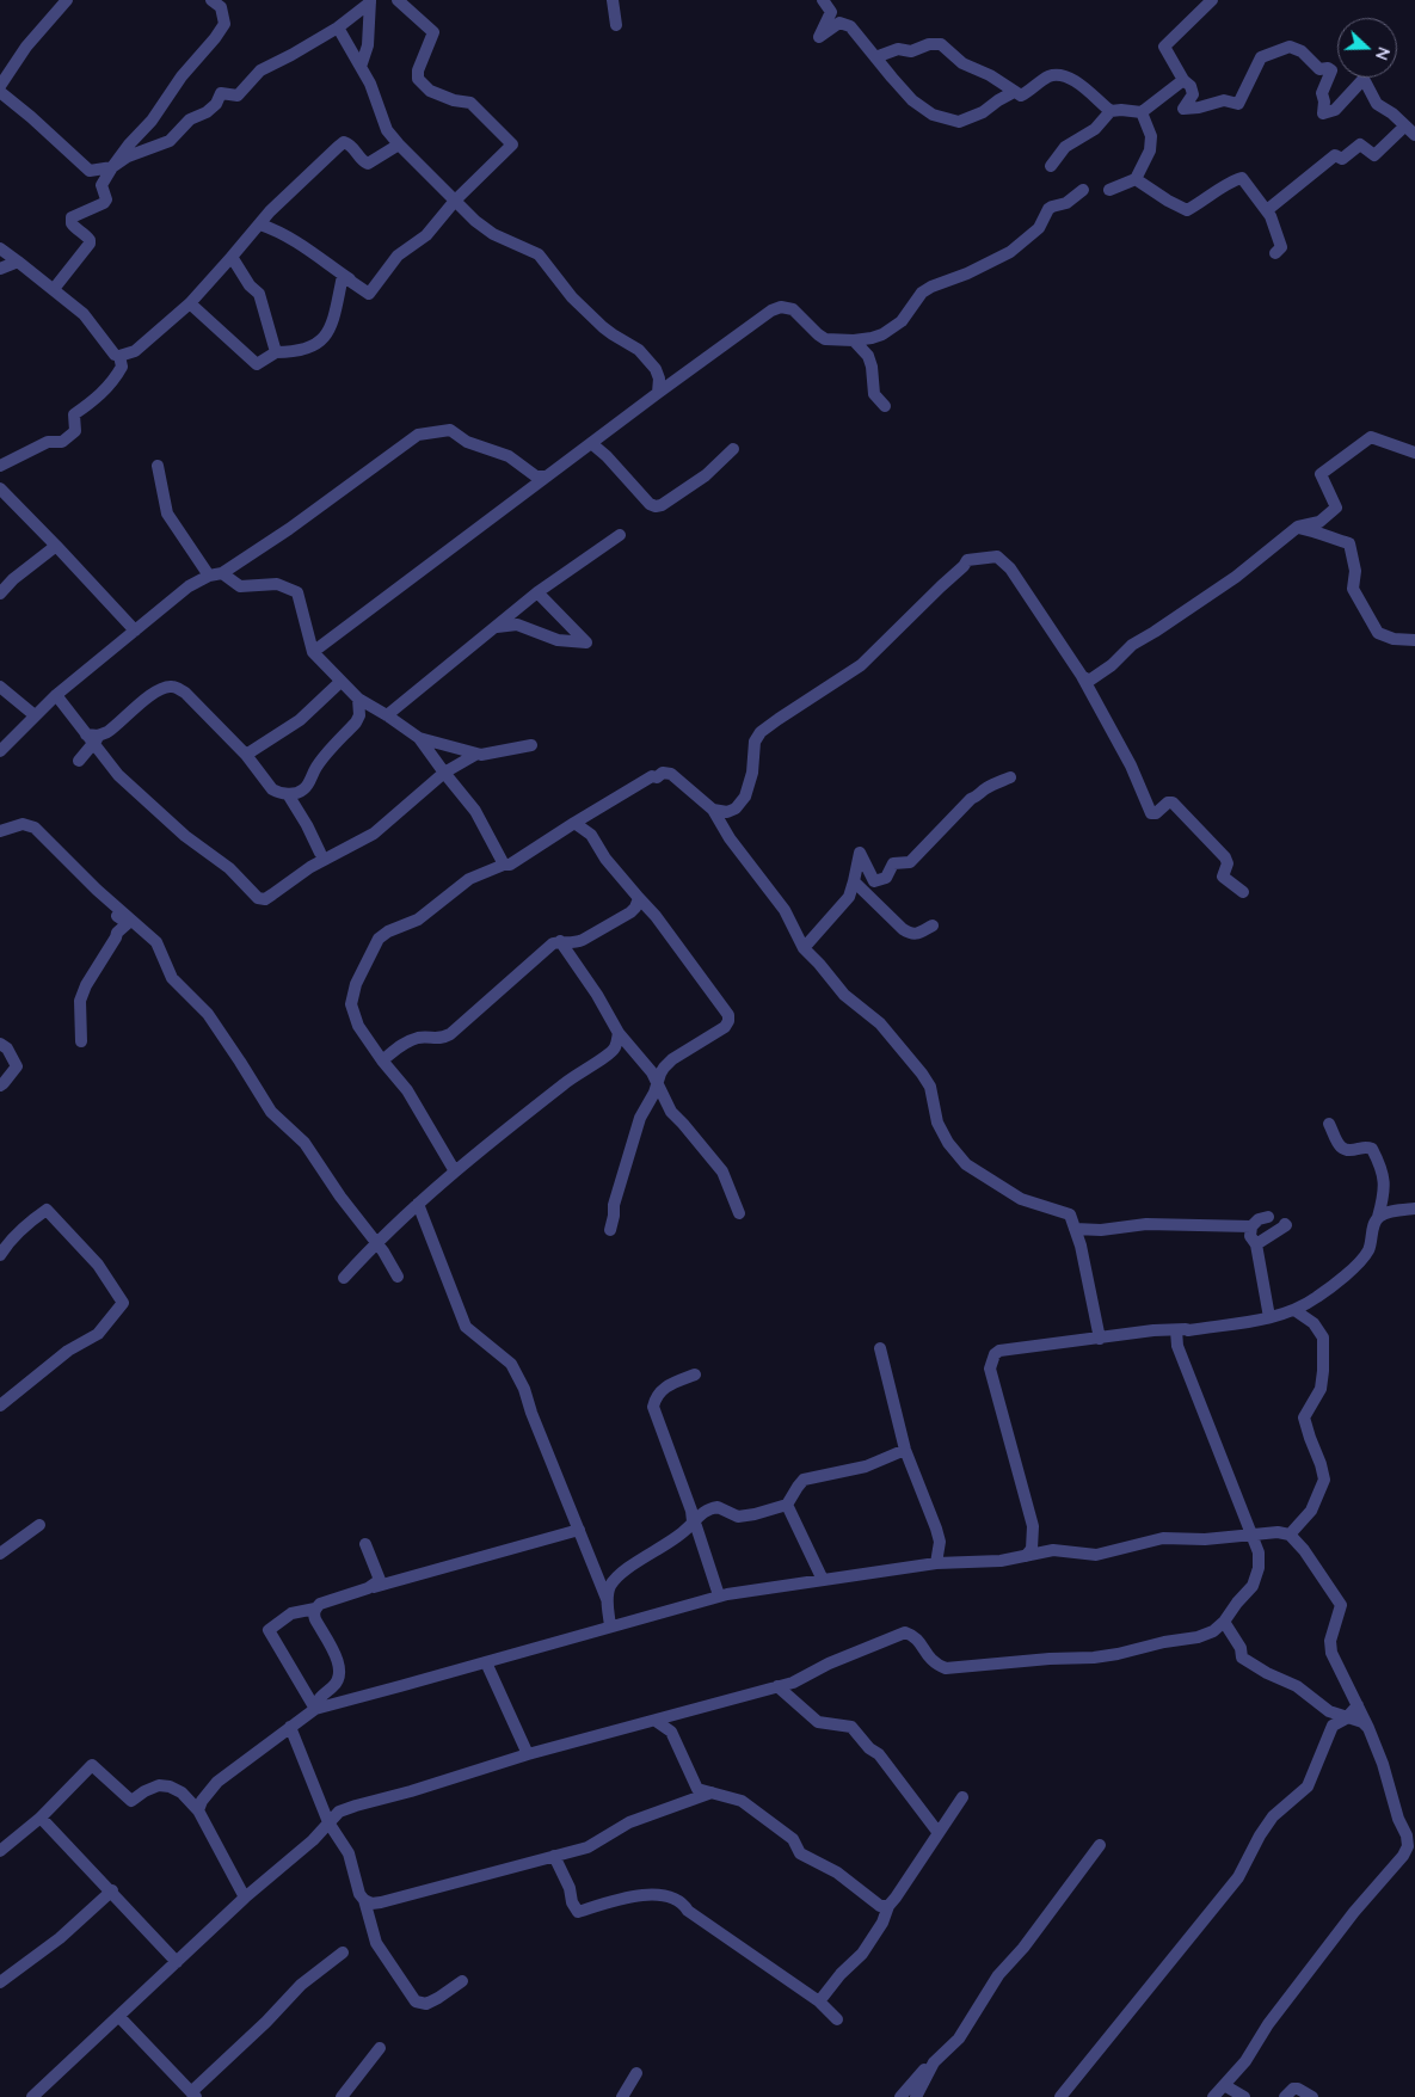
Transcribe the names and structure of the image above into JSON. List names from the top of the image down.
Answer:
{
  "north": "right"
}
